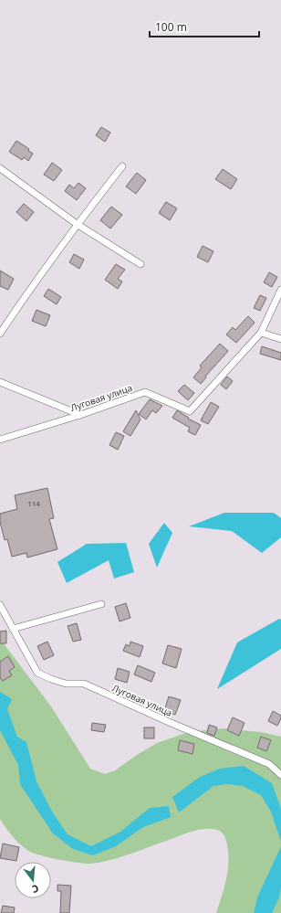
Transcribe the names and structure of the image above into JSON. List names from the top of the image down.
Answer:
{
  "streets": {
    "street": ["Луговая улица"]
  },
  "house_numbers": ["114"],
  "scale_bar": "100 m",
  "north": "bottom"
}
